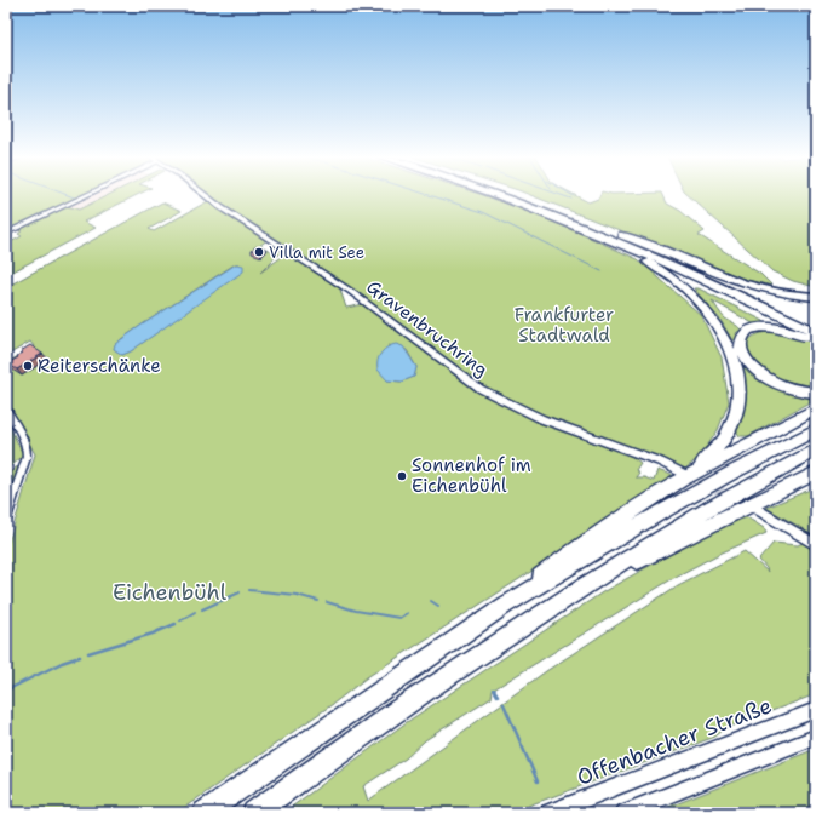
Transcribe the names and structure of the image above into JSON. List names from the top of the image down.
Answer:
{
  "streets": {
    "main road": ["Offenbacher Straße"],
    "street": ["Gravenbruchring"]
  },
  "parks": ["Frankfurter Stadtwald", "Eichenbühl"],
  "places": ["Villa mit See", "Reiterschänke", "Sonnenhof im Eichenbühl"]
}
